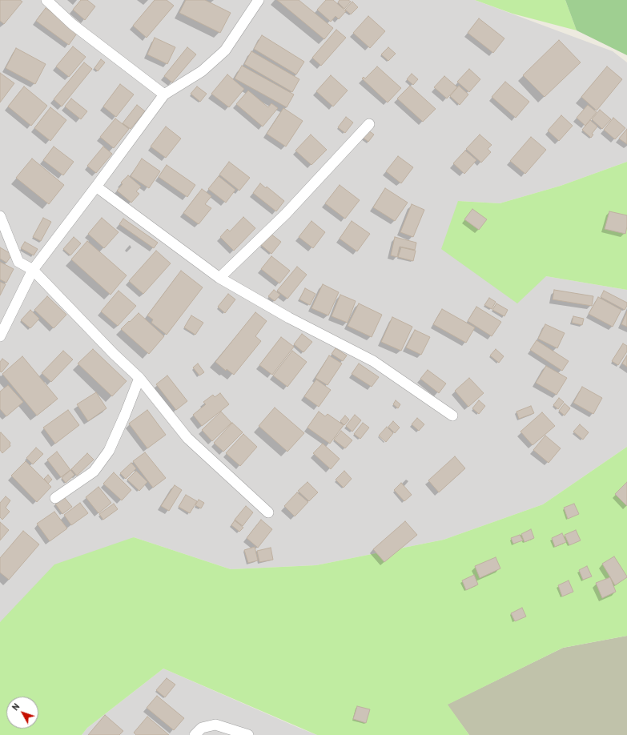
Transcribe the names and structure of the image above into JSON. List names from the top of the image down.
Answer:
{
  "north": "top left"
}
